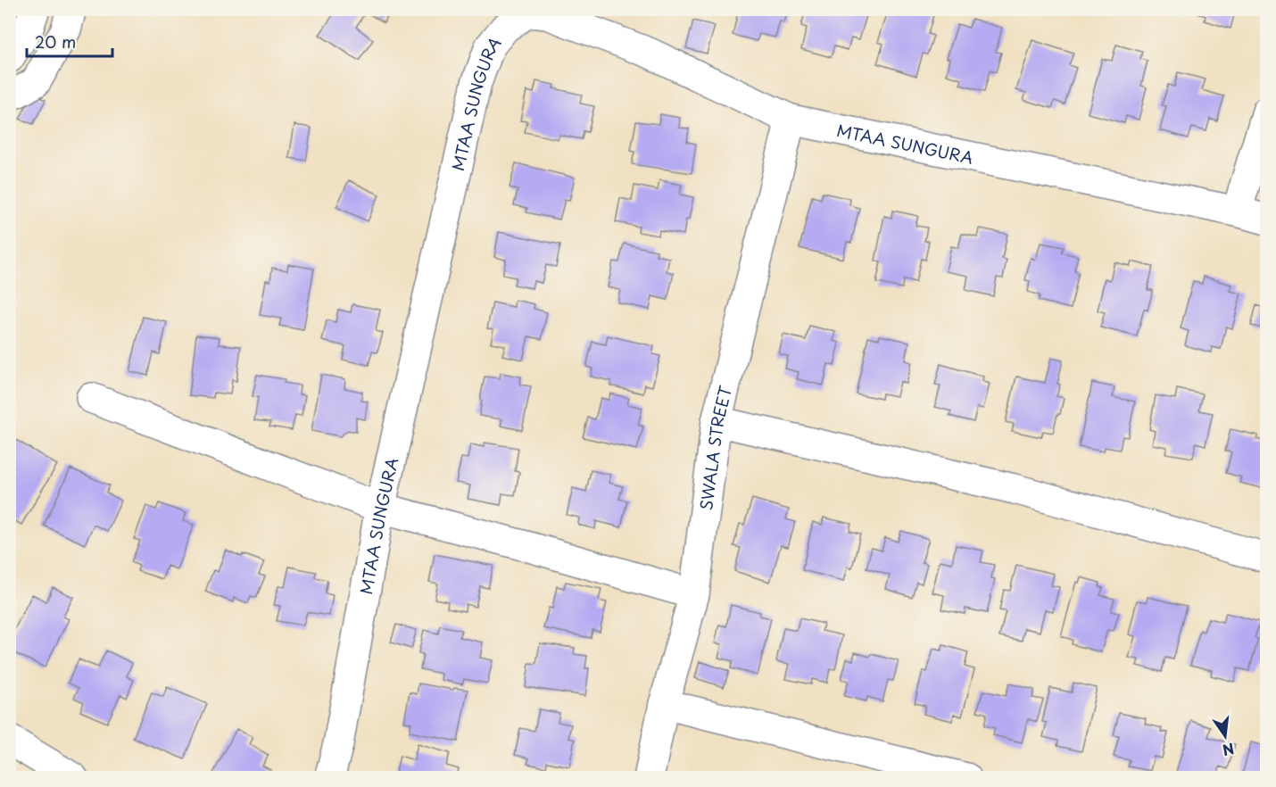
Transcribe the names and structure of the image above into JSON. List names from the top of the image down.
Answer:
{
  "streets": {
    "street": ["MTAA SUNGURA", "SWALA STREET"]
  },
  "crossings": [
    ["MTAA SUNGURA", "SWALA STREET"]
  ],
  "scale_bar": "20 m",
  "north": "bottom"
}
